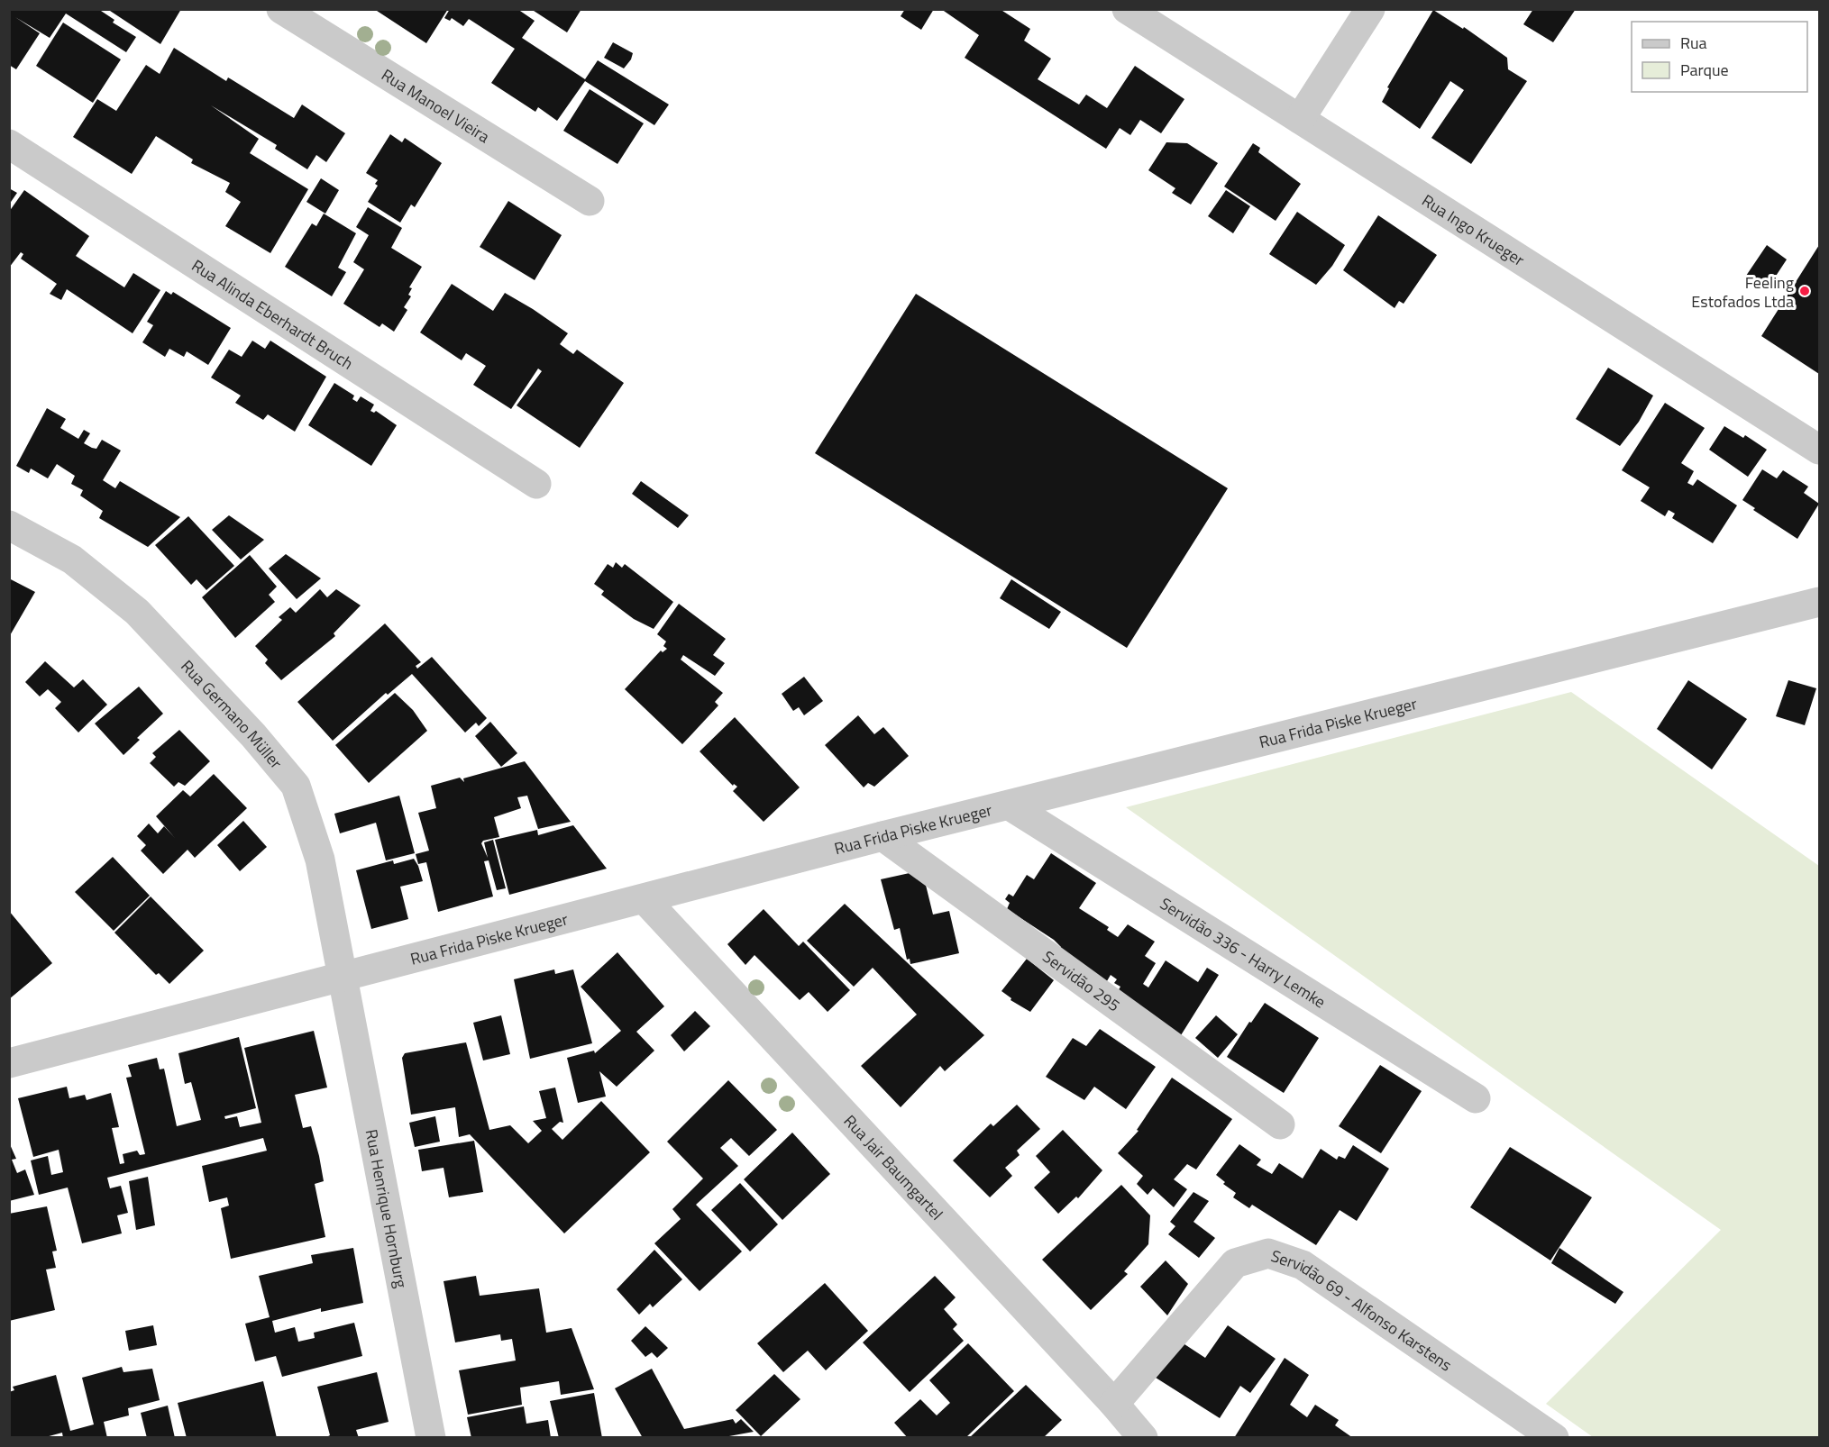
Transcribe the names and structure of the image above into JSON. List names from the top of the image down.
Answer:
{
  "streets": {
    "street": [
      "Rua Manoel Vieira",
      "Rua Ingo Krueger",
      "Rua Alinda Eberhardt Bruch",
      "Rua Germano Müller",
      "Rua Frida Piske Krueger",
      "Servidão 336 - Harry Lemke",
      "Servidão 295",
      "Rua Jair Baumgartel",
      "Rua Henrique Hornburg",
      "Servidão 69 - Alfonso Karstens"
    ]
  },
  "crossings": [
    ["Rua Germano Müller", "Rua Frida Piske Krueger"],
    ["Rua Germano Müller", "Rua Henrique Hornburg"],
    ["Rua Frida Piske Krueger", "Servidão 336 - Harry Lemke"],
    ["Rua Frida Piske Krueger", "Servidão 295"],
    ["Rua Frida Piske Krueger", "Rua Jair Baumgartel"],
    ["Rua Frida Piske Krueger", "Rua Henrique Hornburg"],
    ["Rua Jair Baumgartel", "Servidão 69 - Alfonso Karstens"]
  ],
  "places": ["Feeling Estofados Ltda"],
  "legend": ["Rua", "Parque"]
}
